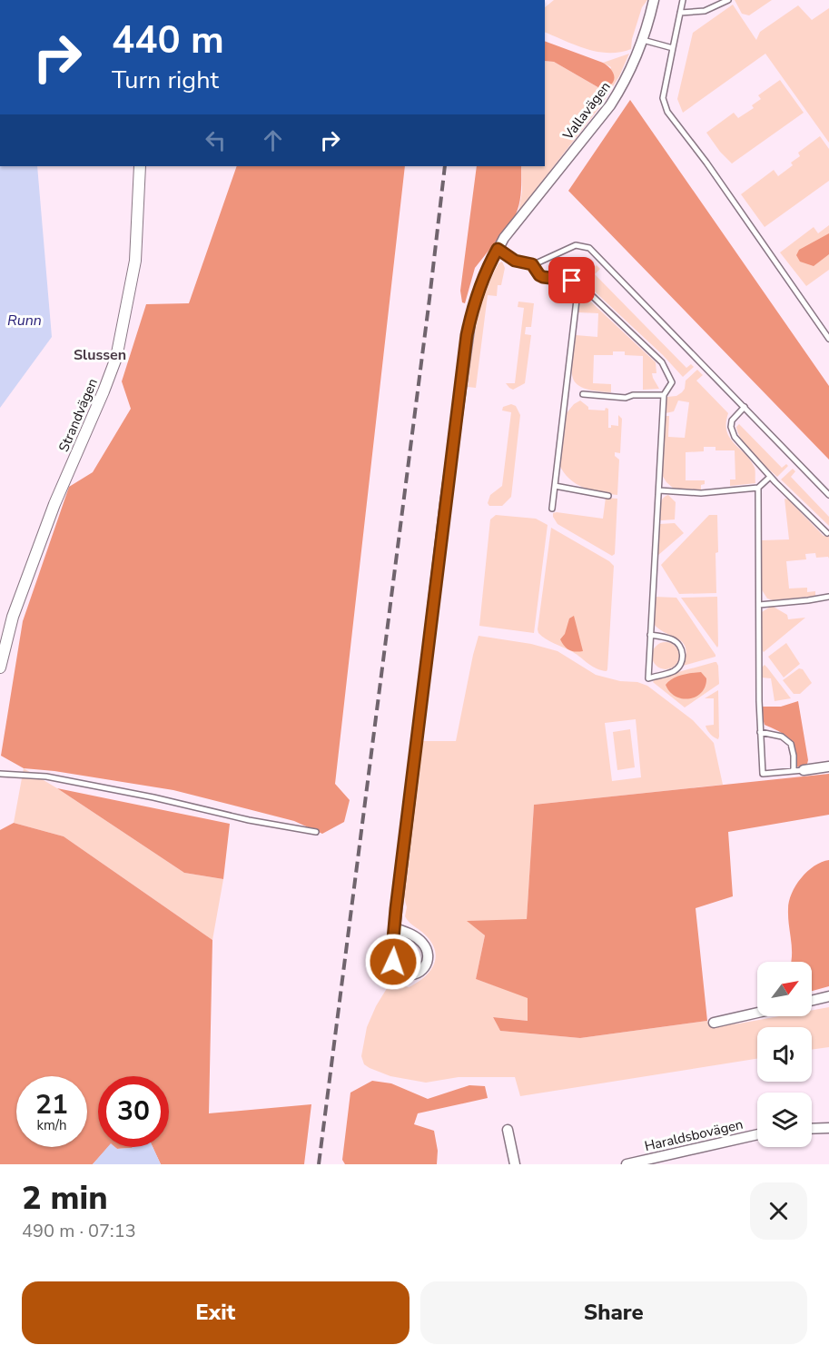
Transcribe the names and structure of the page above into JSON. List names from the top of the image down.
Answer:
{
  "streets": {
    "street": ["Vallavägen", "Strandvägen", "Haraldsbovägen"]
  },
  "districts": ["Slussen"],
  "water": ["Runn"],
  "north": "top right",
  "page": {
    "turn": ["440 m", "Turn right"],
    "speed": "21 km/h",
    "limit": "30",
    "heading": ["2 min", "490 m · 07:13"],
    "buttons": ["Exit", "Share"]
  }
}
